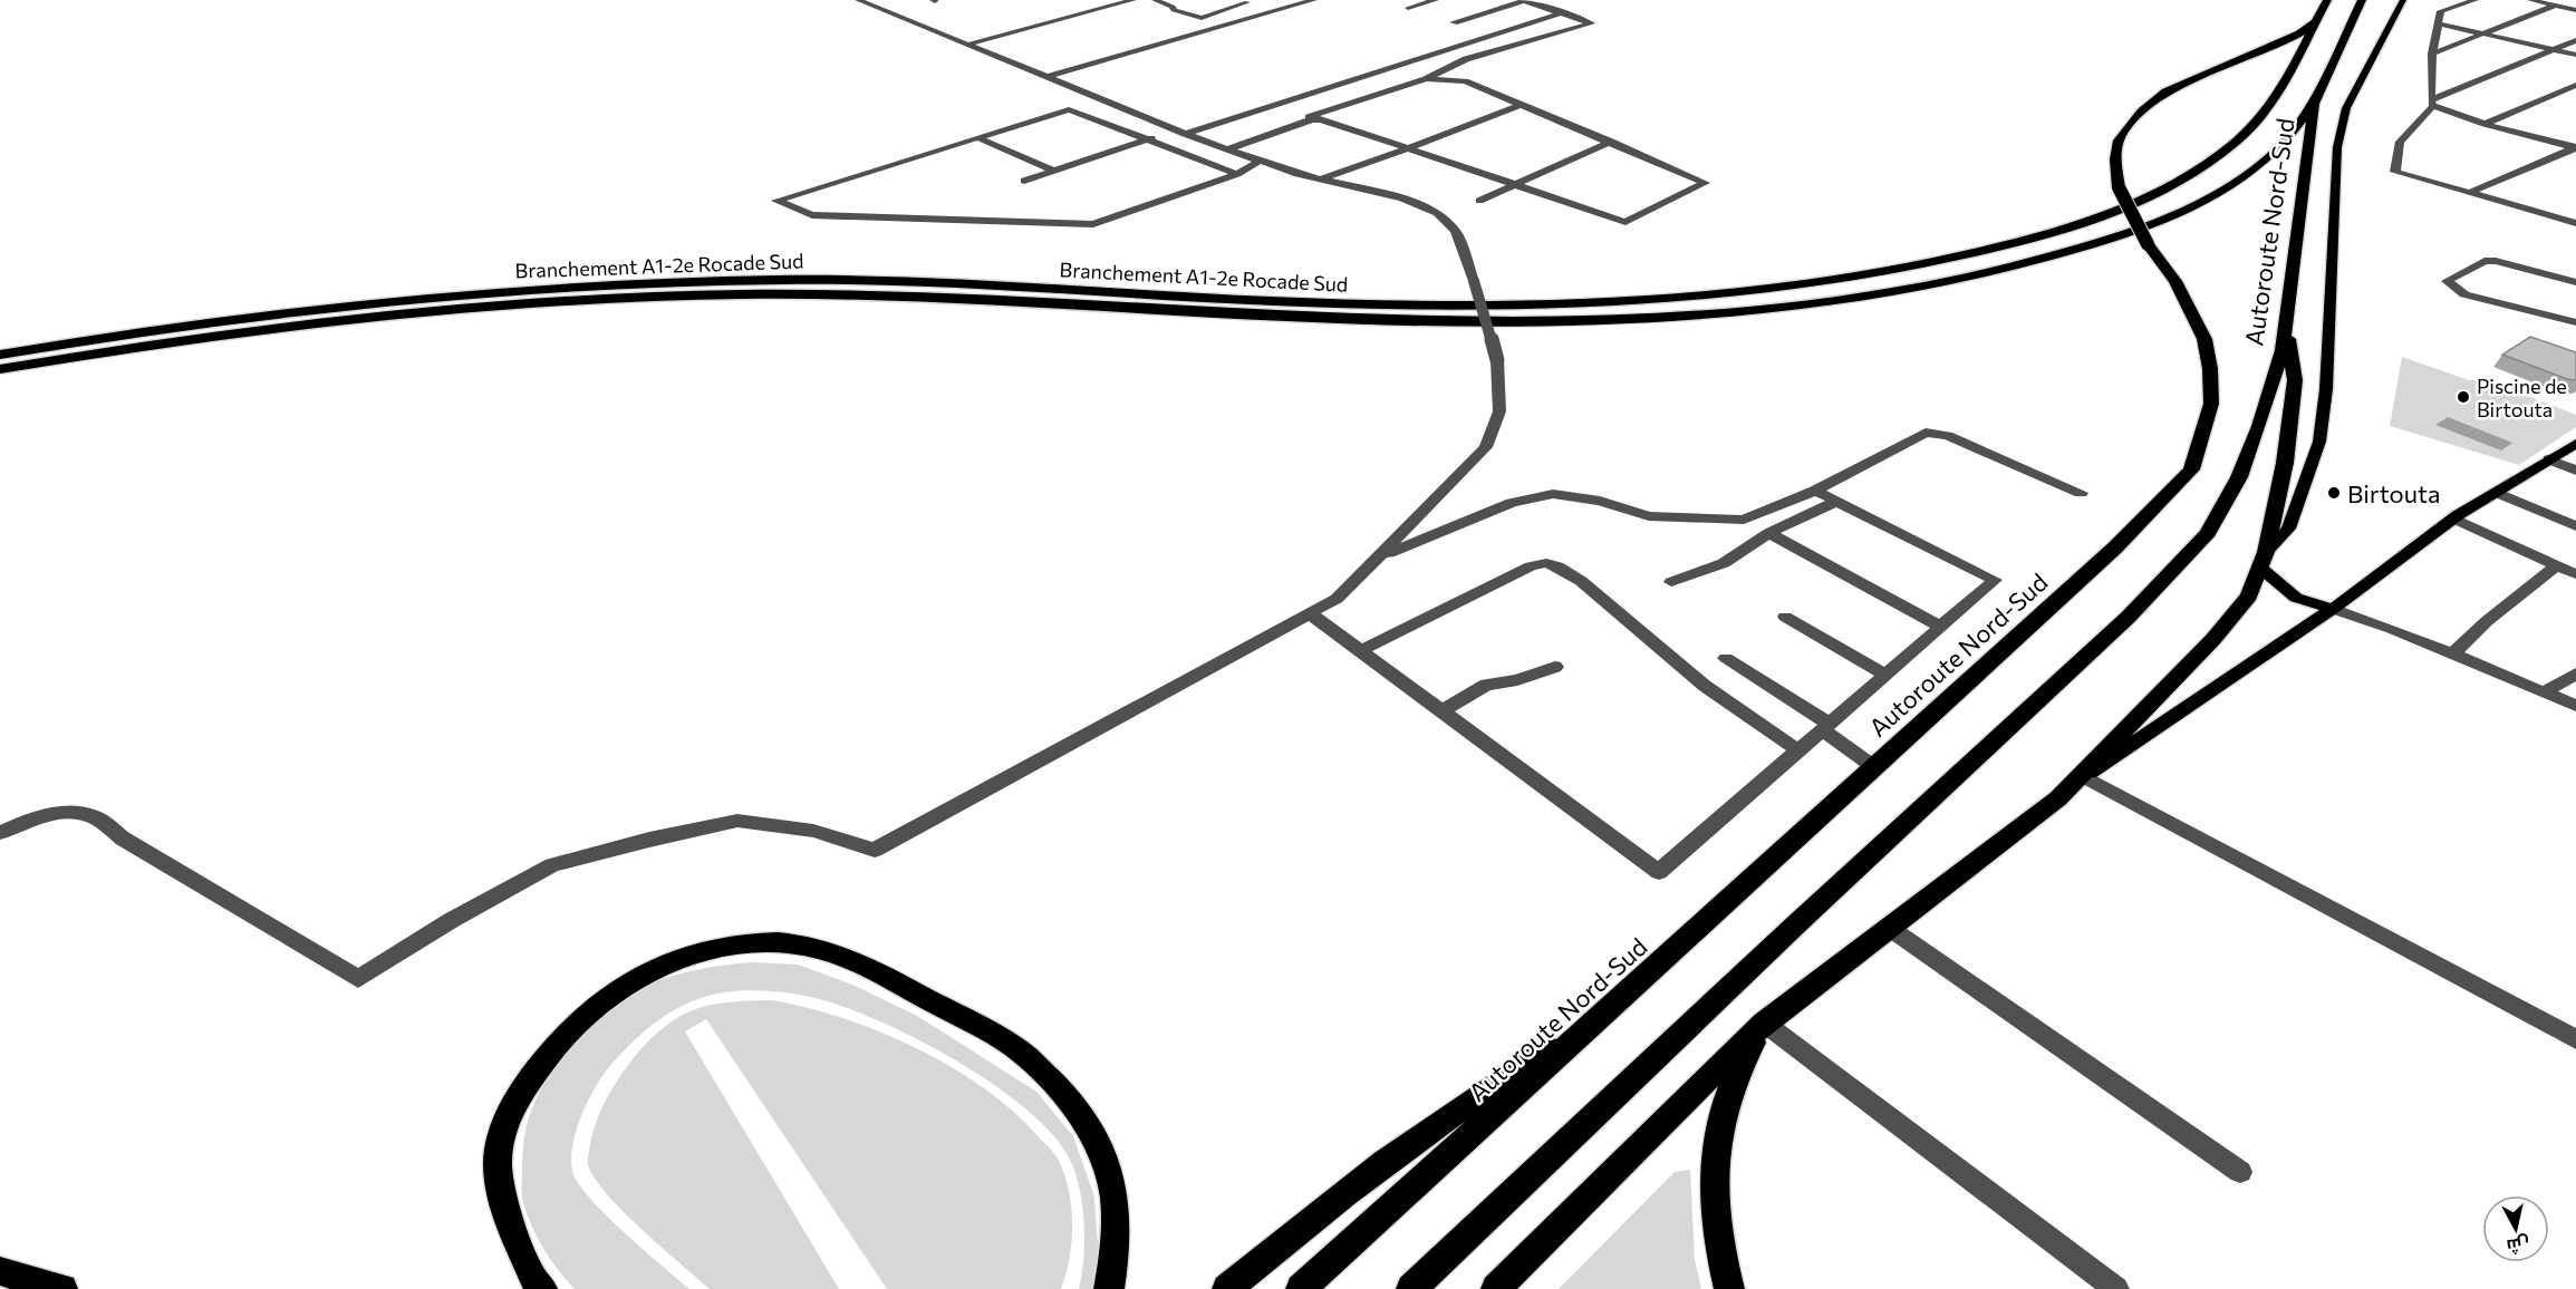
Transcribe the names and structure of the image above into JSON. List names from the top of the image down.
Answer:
{
  "streets": {
    "highway": ["Autoroute Nord-Sud", "Branchement A1-2e Rocade Sud"]
  },
  "crossings": [
    ["Autoroute Nord-Sud", "Branchement A1-2e Rocade Sud"]
  ],
  "places": ["Piscine de Birtouta", "Birtouta"],
  "north": "bottom"
}
